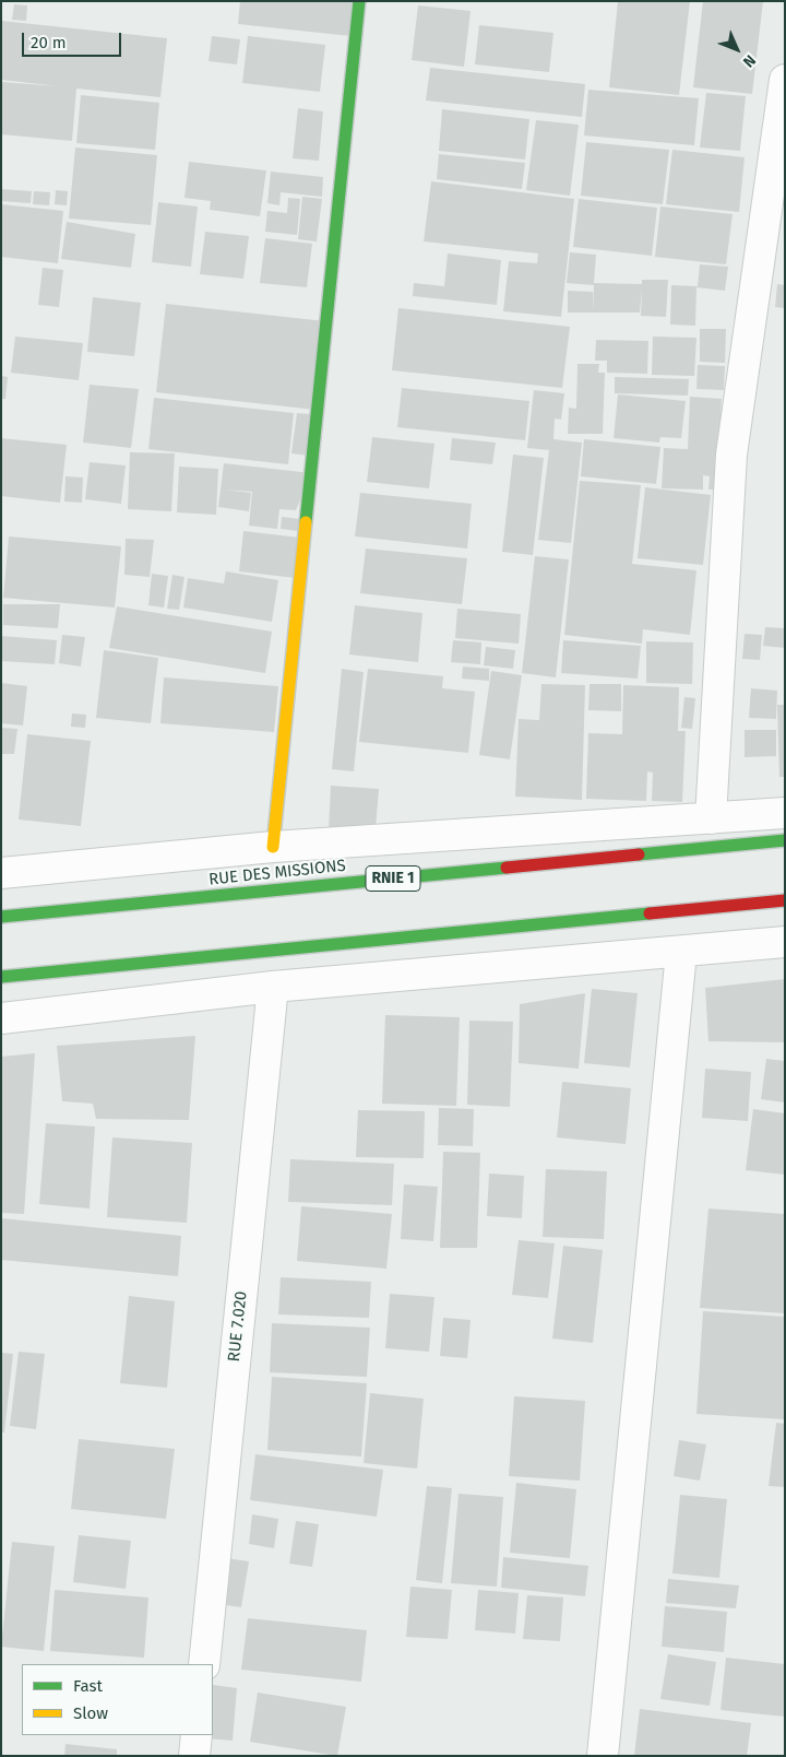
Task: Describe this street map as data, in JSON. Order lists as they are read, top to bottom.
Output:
{
  "streets": {
    "main road": ["RUE DES MISSIONS", "RNIE 1"],
    "street": ["RUE 7.020"]
  },
  "legend": ["Fast", "Slow"],
  "scale_bar": "20 m",
  "north": "bottom right"
}
